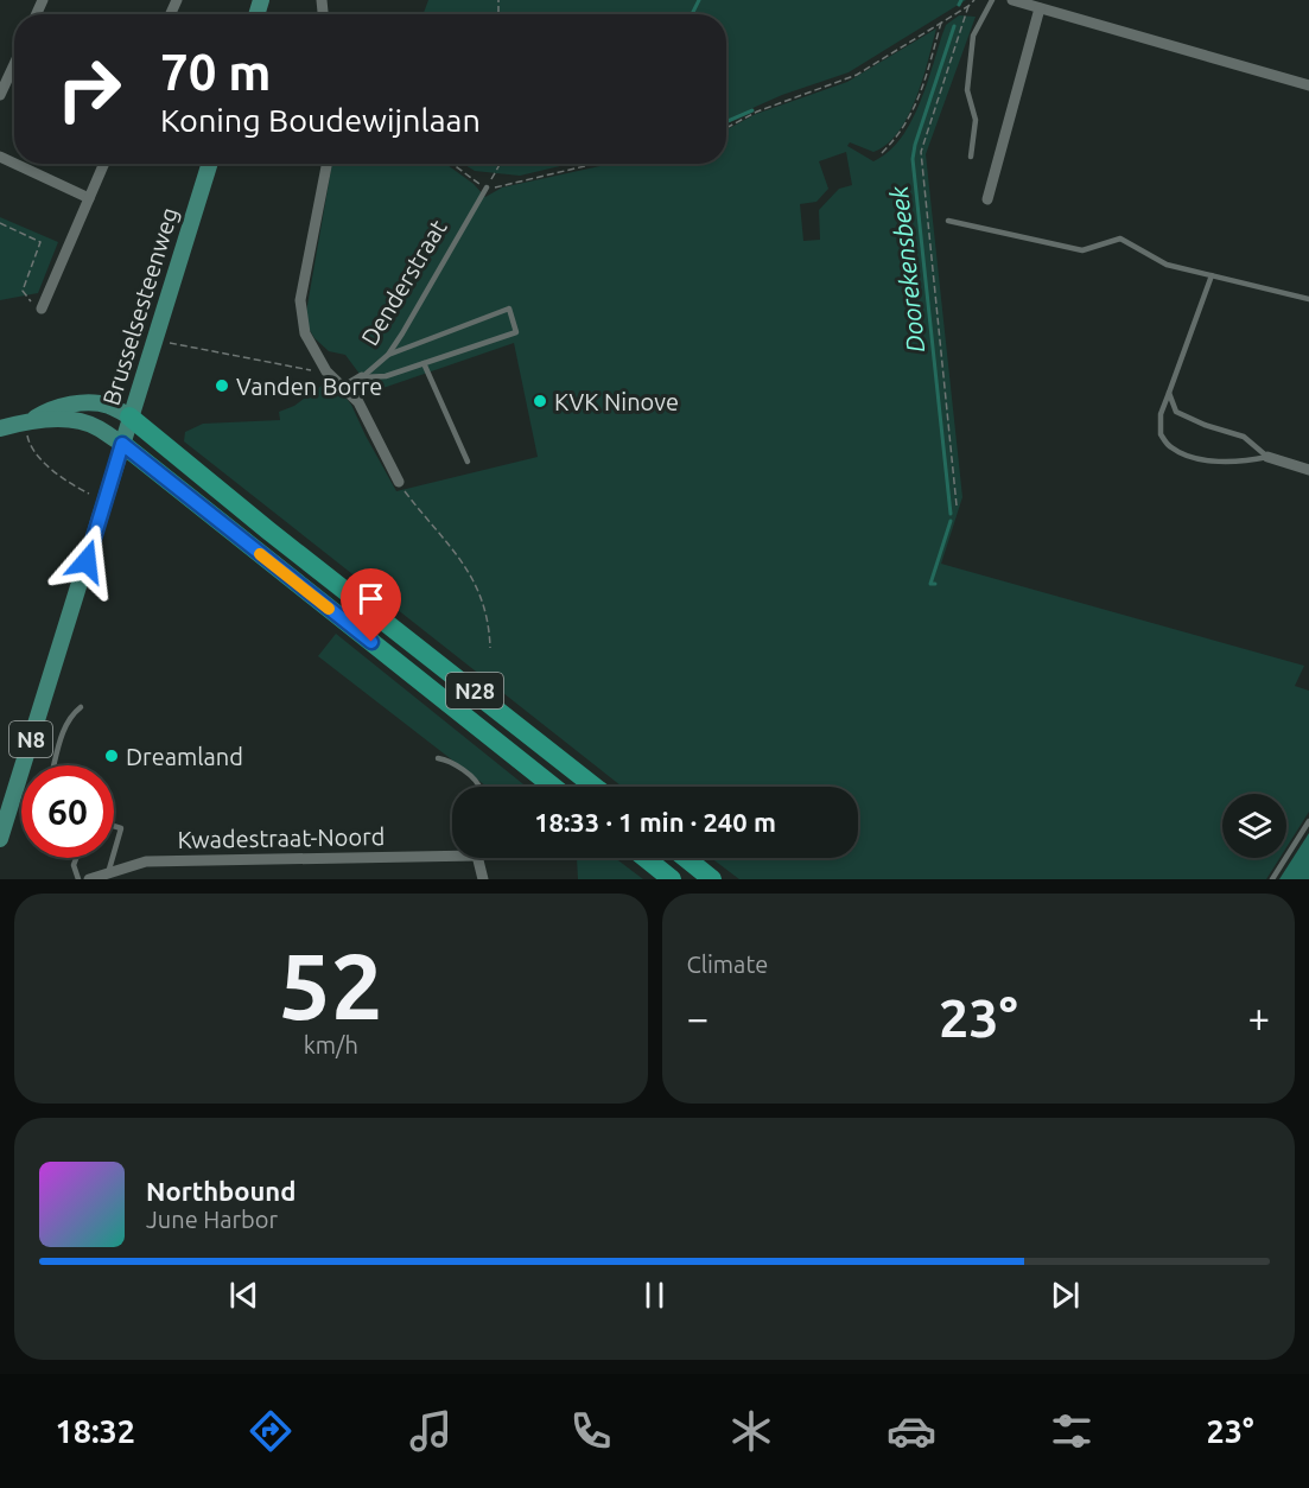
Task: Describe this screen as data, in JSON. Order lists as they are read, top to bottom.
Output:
{
  "streets": {
    "highway": ["N28"],
    "main road": ["Brusselsesteenweg", "N8"],
    "street": ["Denderstraat", "Kwadestraat-Noord"]
  },
  "crossings": [
    ["Brusselsesteenweg", "N28"]
  ],
  "water": ["Doorekensbeek"],
  "places": ["Vanden Borre", "KVK Ninove", "Dreamland"],
  "page": {
    "turn": ["70 m", "Koning Boudewijnlaan"],
    "limit": "60",
    "trip": "18:33 · 1 min · 240 m",
    "tile": [
      ["52", "km/h"],
      "Climate"
    ],
    "heat": ["−", "23°", "+"],
    "song": ["Northbound", "June Harbor"],
    "tabs": ["18:32", "23°"]
  }
}
